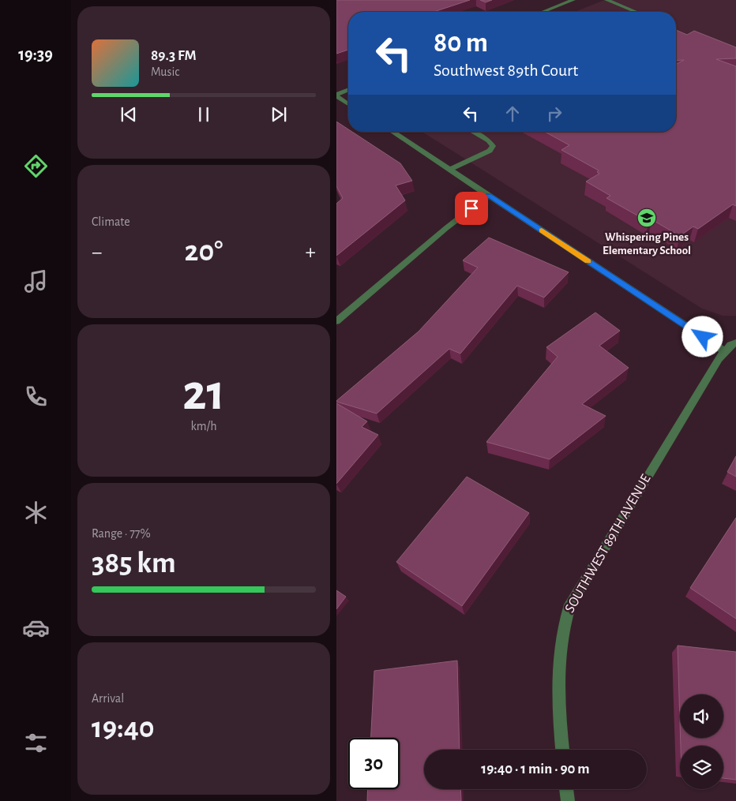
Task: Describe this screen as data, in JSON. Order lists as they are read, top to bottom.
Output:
{
  "streets": {
    "street": ["SOUTHWEST 89TH AVENUE"]
  },
  "places": {
    "school or university": ["Whispering Pines Elementary School"]
  },
  "page": {
    "tabs": "19:39",
    "turn": ["80 m", "Southwest 89th Court"],
    "song": ["89.3 FM", "Music"],
    "tile": [
      "Climate",
      ["21", "km/h"],
      ["Range · 77%", "385 km"],
      ["Arrival", "19:40"]
    ],
    "heat": ["−", "20°", "+"],
    "limit": "30",
    "trip": "19:40 · 1 min · 90 m"
  }
}
